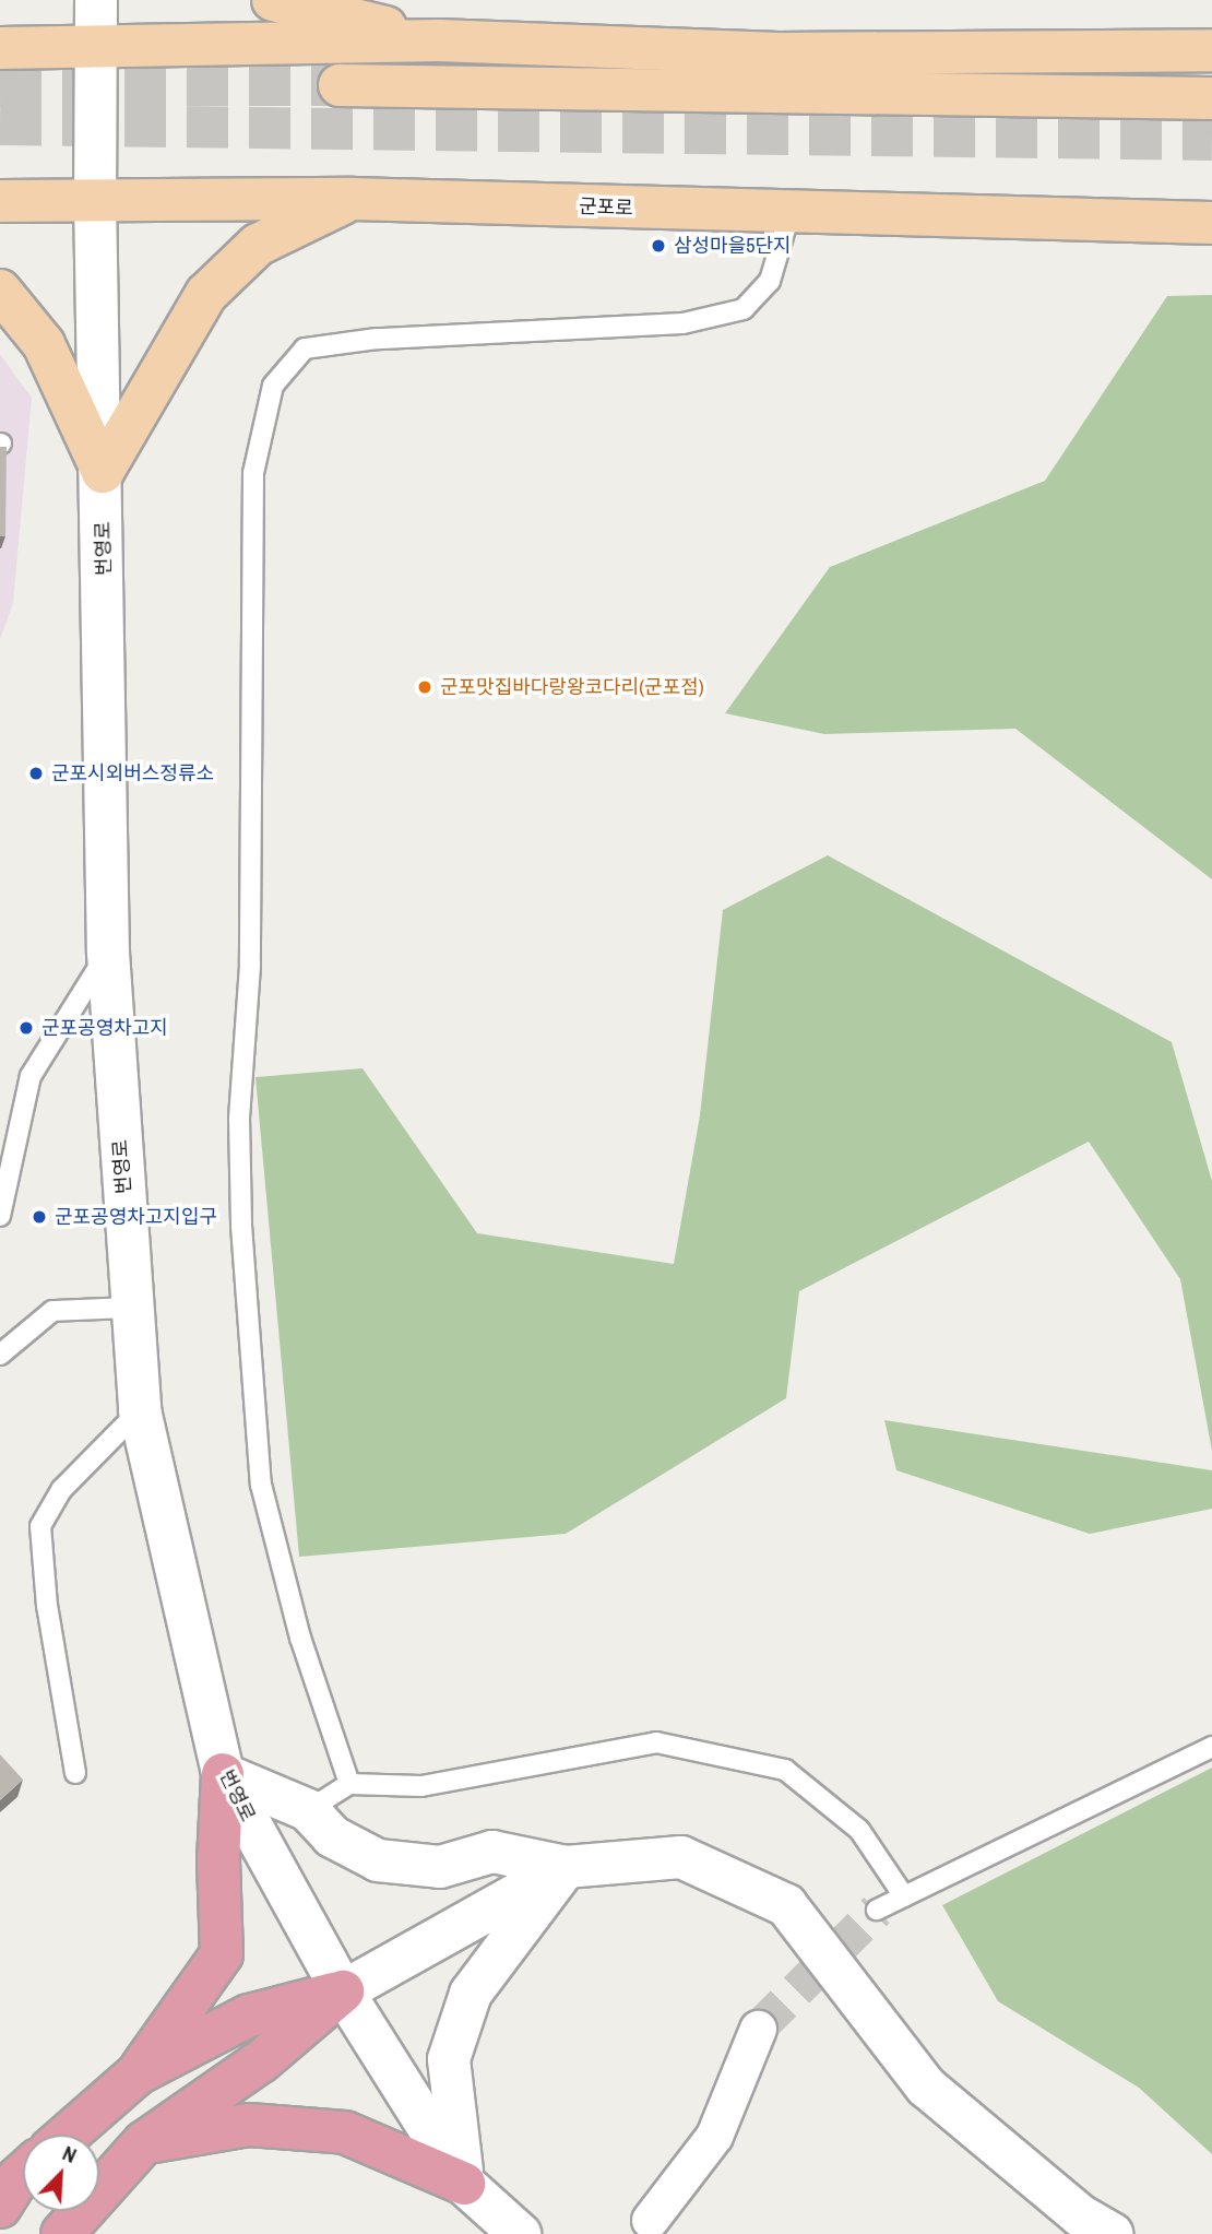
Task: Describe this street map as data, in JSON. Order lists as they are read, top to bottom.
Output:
{
  "streets": {
    "main road": ["군포로"],
    "street": ["번영로"]
  },
  "crossings": [
    ["군포로", "번영로"]
  ],
  "places": [
    "삼성마을5단지",
    "군포맛집바다랑왕코다리(군포점)",
    "군포시외버스정류소",
    "군포공영차고지",
    "군포공영차고지입구"
  ],
  "north": "top right"
}
